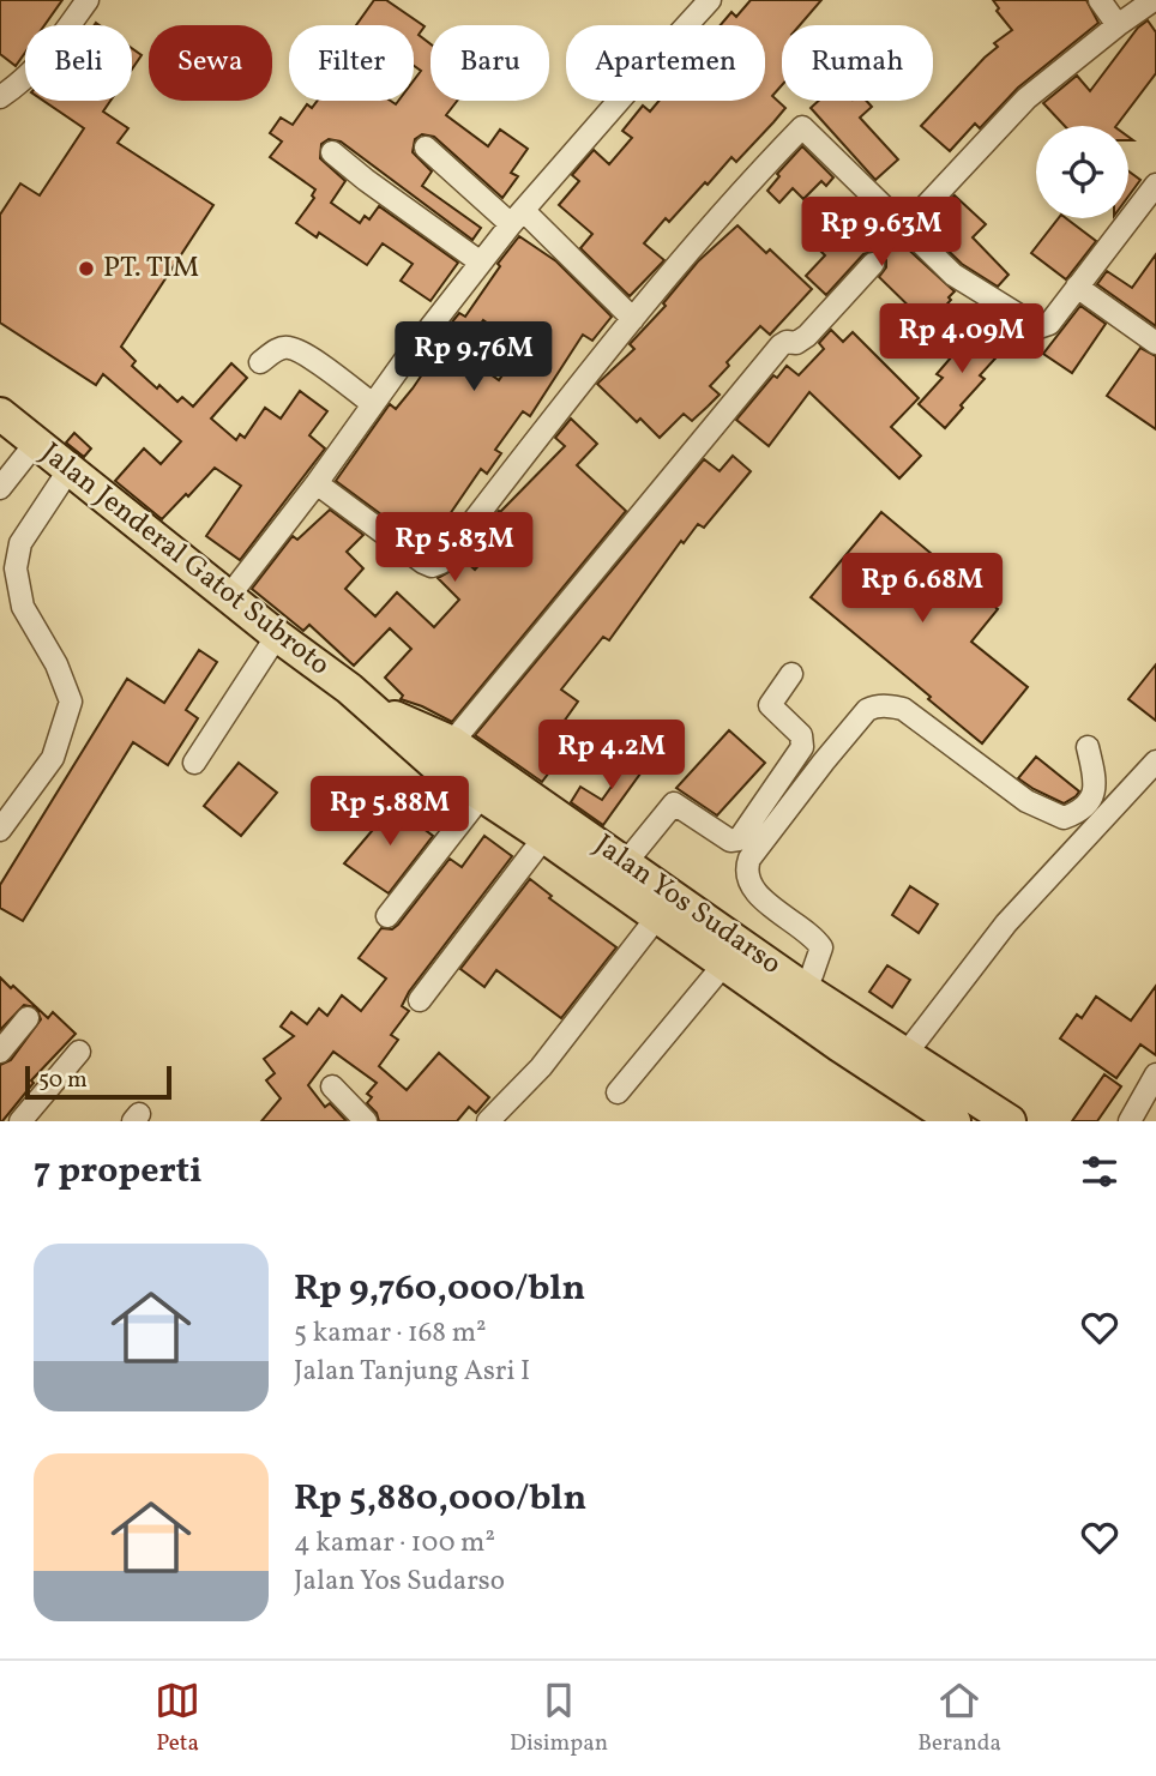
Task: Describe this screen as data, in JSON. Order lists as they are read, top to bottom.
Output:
{
  "streets": {
    "highway": ["Jalan Jenderal Gatot Subroto", "Jalan Yos Sudarso"]
  },
  "crossings": [
    ["Jalan Jenderal Gatot Subroto", "Jalan Yos Sudarso"]
  ],
  "places": ["PT. TIM"],
  "scale_bar": "50 m",
  "page": {
    "chip": [
      "Beli",
      "Sewa",
      "Filter",
      "Baru",
      "Apartemen",
      "Rumah"
    ],
    "price": [
      "Rp 9.63M",
      "Rp 4.09M",
      "Rp 9.76M",
      "Rp 5.83M",
      "Rp 6.68M",
      "Rp 4.2M",
      "Rp 5.88M"
    ],
    "scale": "50 m",
    "heading": "7 properti",
    "list": [
      {
        "name": "Rp 9,760,000/bln",
        "note": "5 kamar · 168 m² · Jalan Tanjung Asri I"
      },
      {
        "name": "Rp 5,880,000/bln",
        "note": "4 kamar · 100 m² · Jalan Yos Sudarso"
      }
    ],
    "tabs": ["Peta", "Disimpan", "Beranda"]
  }
}
